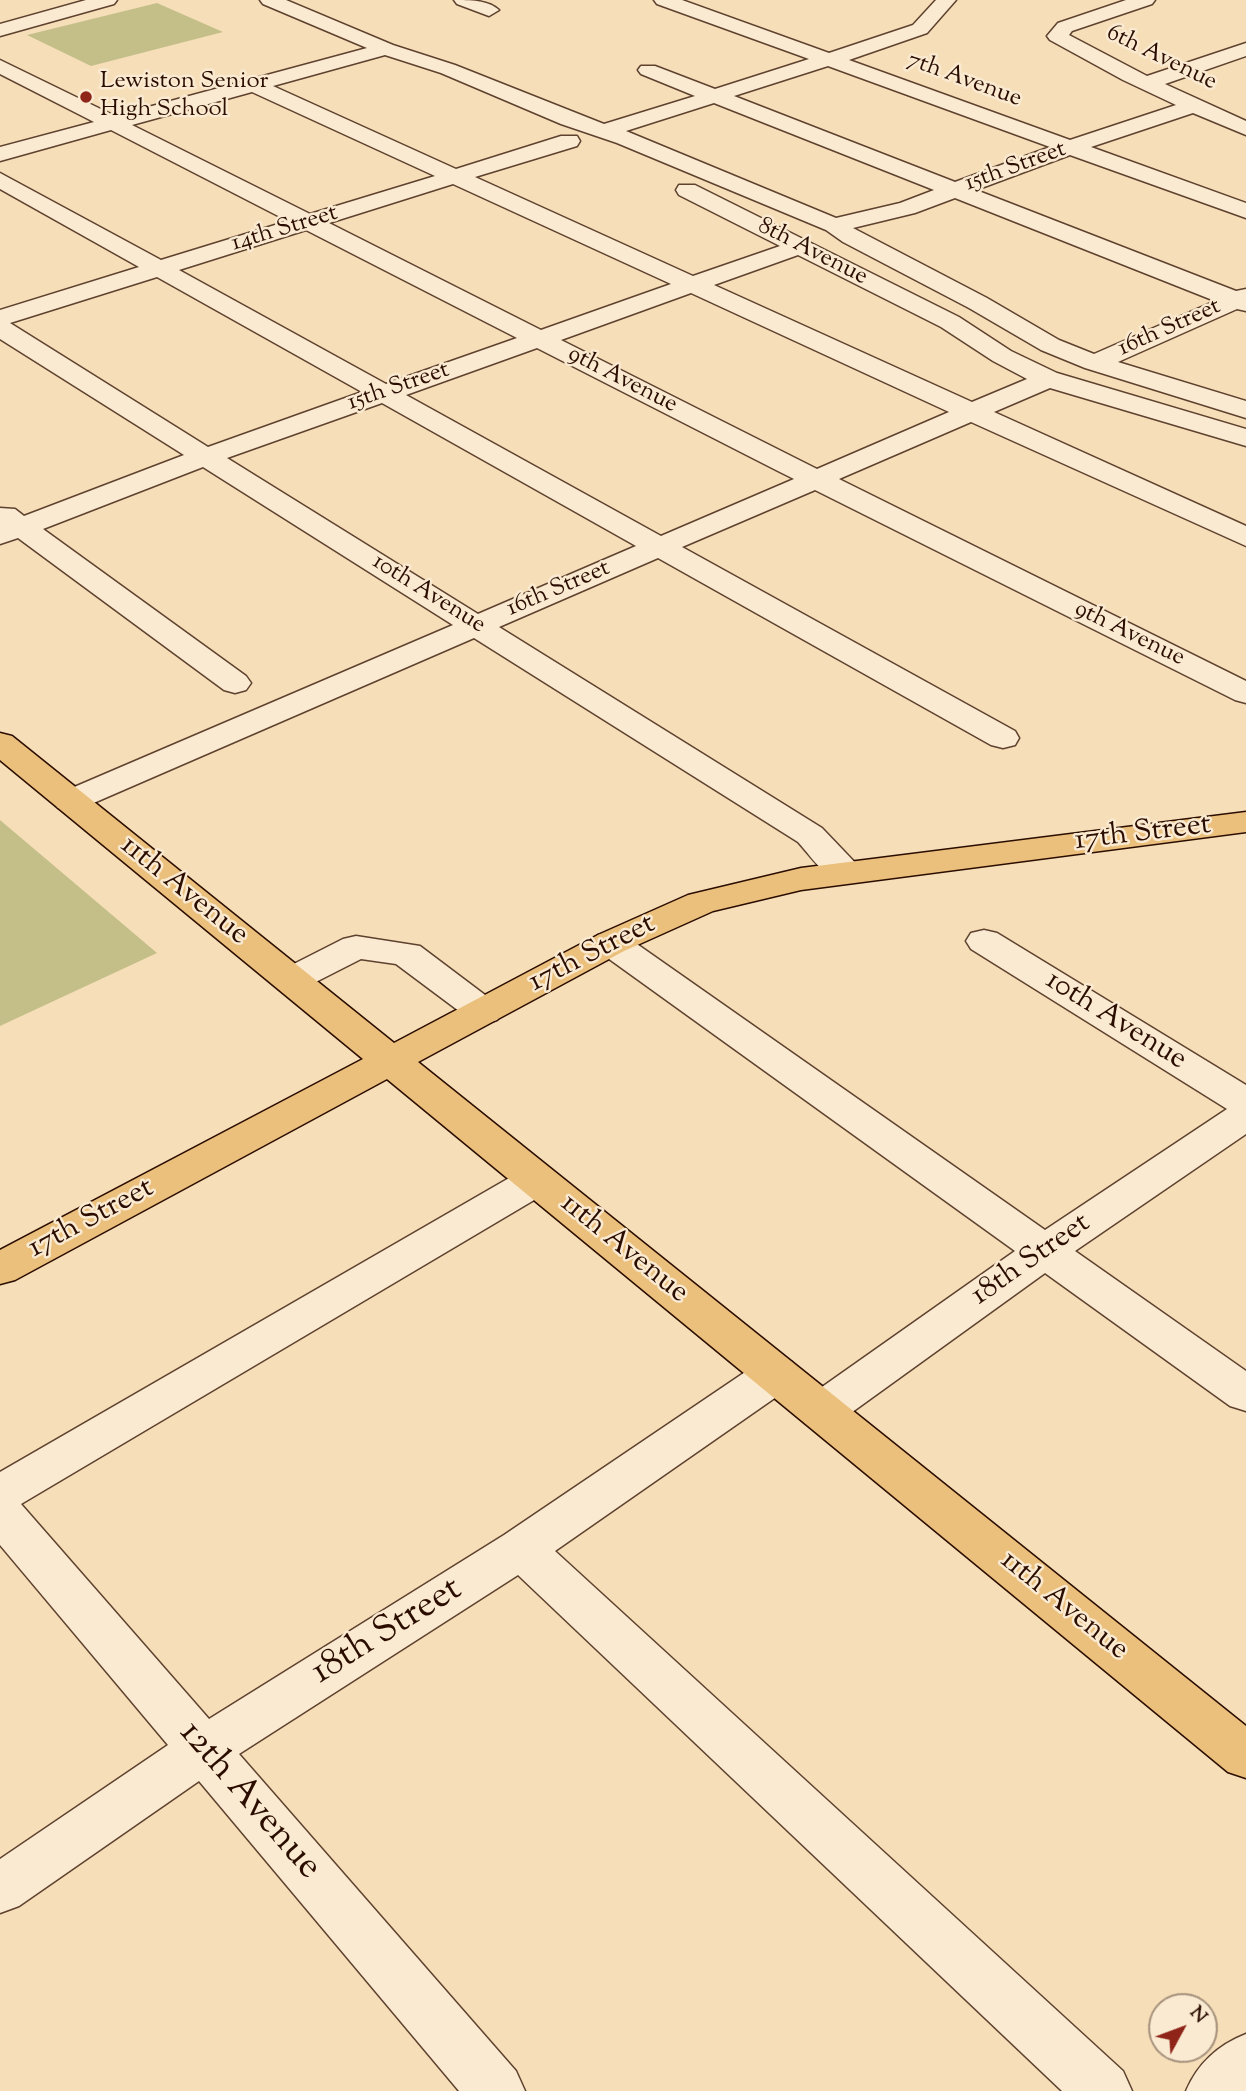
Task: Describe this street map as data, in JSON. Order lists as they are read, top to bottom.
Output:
{
  "streets": {
    "main road": ["17th Street", "11th Avenue"],
    "street": [
      "6th Avenue",
      "7th Avenue",
      "15th Street",
      "14th Street",
      "8th Avenue",
      "16th Street",
      "9th Avenue",
      "10th Avenue",
      "18th Street",
      "12th Avenue"
    ]
  },
  "crossings": [
    ["6th Avenue", "15th Street"],
    ["7th Avenue", "15th Street"],
    ["15th Street", "8th Avenue"],
    ["15th Street", "9th Avenue"],
    ["15th Street", "10th Avenue"],
    ["14th Street", "8th Avenue"],
    ["14th Street", "9th Avenue"],
    ["8th Avenue", "16th Street"],
    ["16th Street", "9th Avenue"],
    ["16th Street", "10th Avenue"],
    ["16th Street", "11th Avenue"],
    ["10th Avenue", "17th Street"],
    ["17th Street", "11th Avenue"],
    ["11th Avenue", "18th Street"],
    ["18th Street", "12th Avenue"]
  ],
  "places": ["Lewiston Senior High School"],
  "north": "top right"
}
